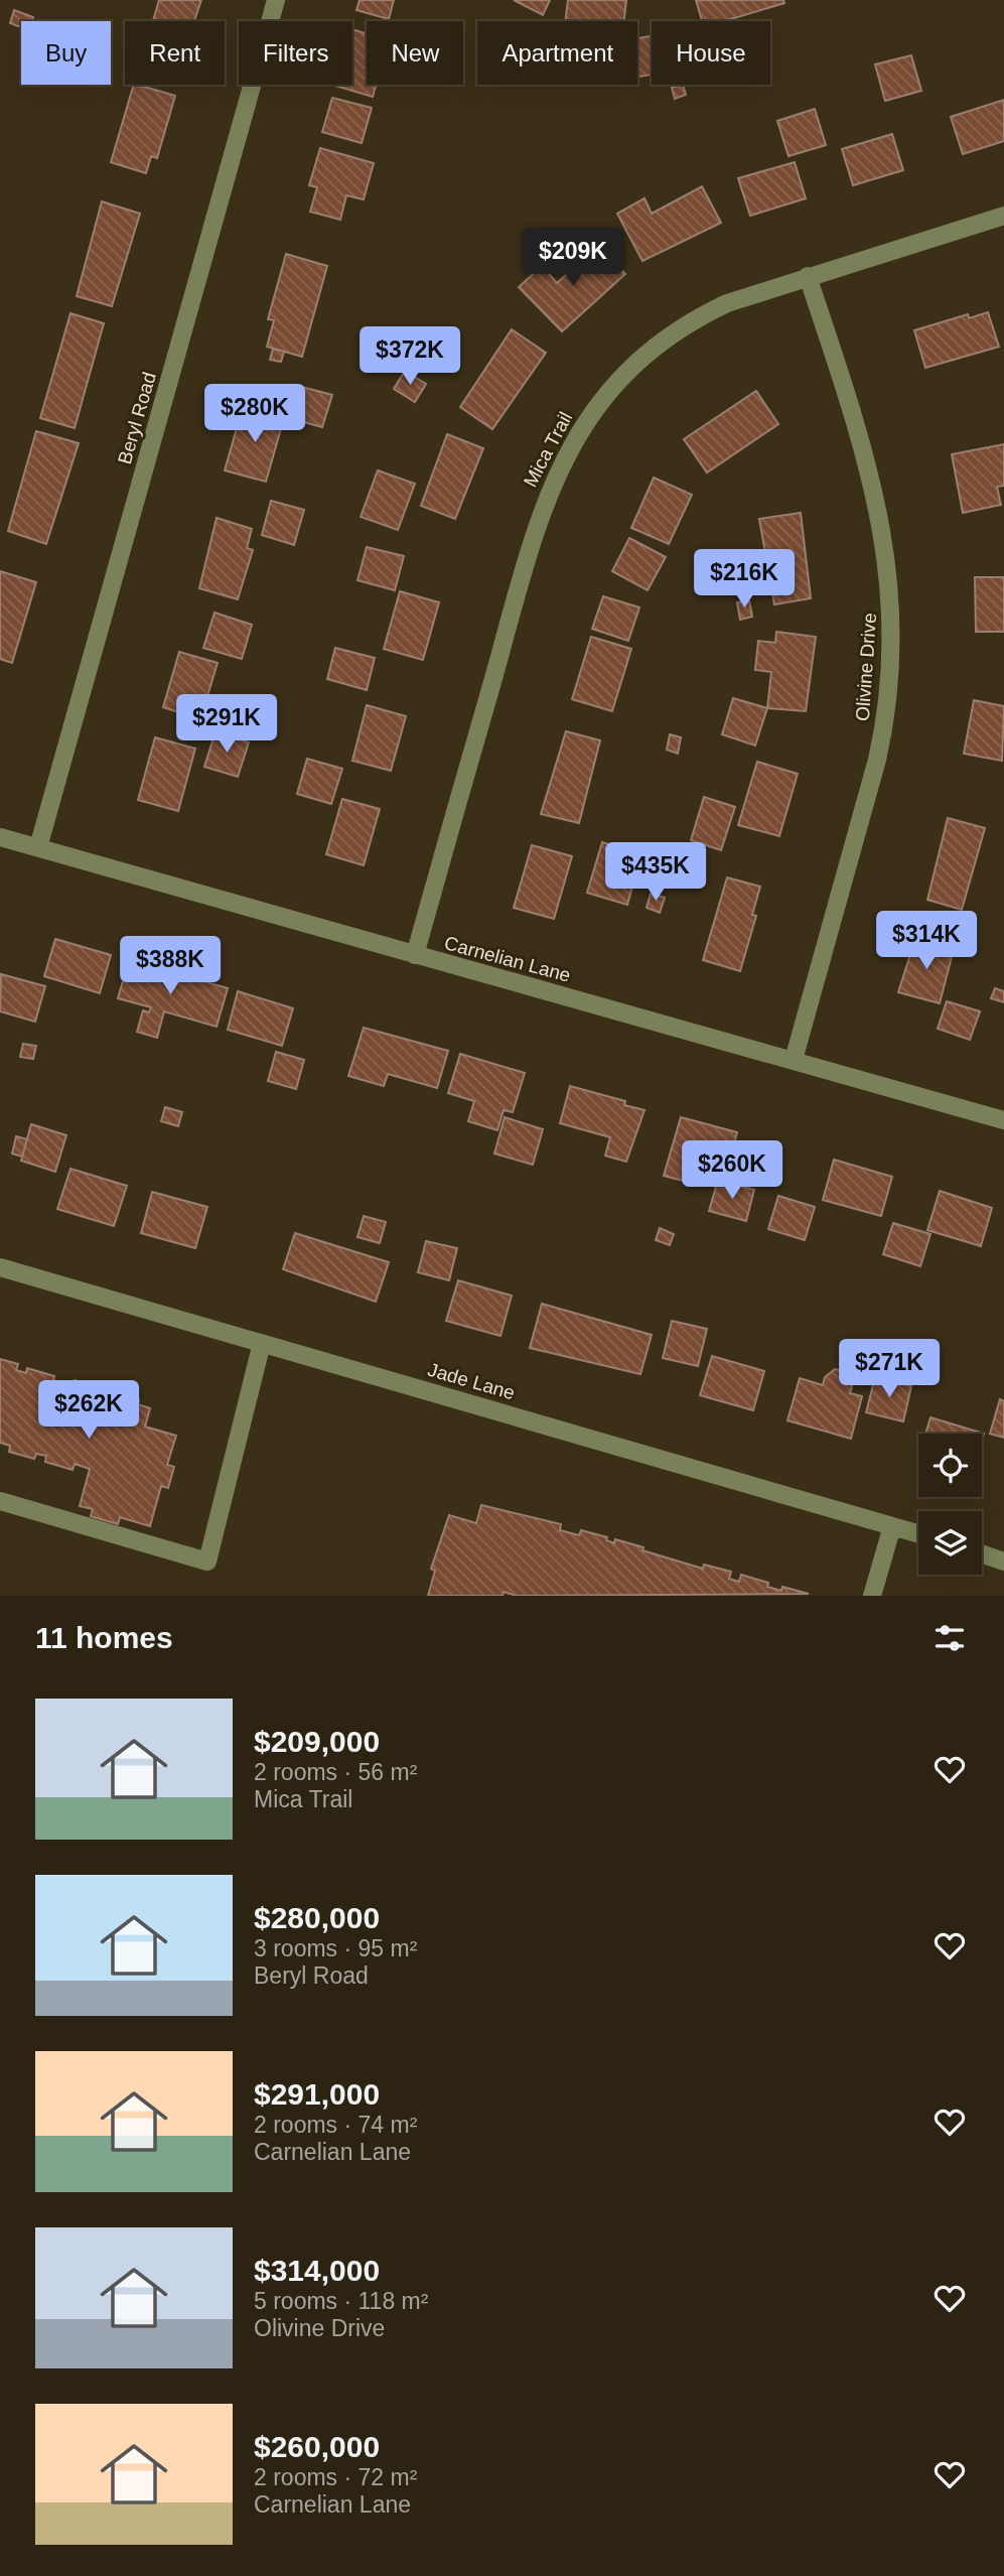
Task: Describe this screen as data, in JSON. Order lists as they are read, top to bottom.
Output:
{
  "streets": {
    "street": [
      "Beryl Road",
      "Mica Trail",
      "Olivine Drive",
      "Carnelian Lane",
      "Jade Lane"
    ]
  },
  "crossings": [
    ["Beryl Road", "Carnelian Lane"],
    ["Mica Trail", "Olivine Drive"],
    ["Mica Trail", "Carnelian Lane"],
    ["Olivine Drive", "Carnelian Lane"]
  ],
  "page": {
    "chip": [
      "Buy",
      "Rent",
      "Filters",
      "New",
      "Apartment",
      "House"
    ],
    "price": [
      "$209K",
      "$372K",
      "$280K",
      "$216K",
      "$291K",
      "$435K",
      "$314K",
      "$388K",
      "$260K",
      "$271K",
      "$262K"
    ],
    "heading": "11 homes",
    "list": [
      {
        "name": "$209,000",
        "note": "2 rooms · 56 m² · Mica Trail"
      },
      {
        "name": "$280,000",
        "note": "3 rooms · 95 m² · Beryl Road"
      },
      {
        "name": "$291,000",
        "note": "2 rooms · 74 m² · Carnelian Lane"
      },
      {
        "name": "$314,000",
        "note": "5 rooms · 118 m² · Olivine Drive"
      },
      {
        "name": "$260,000",
        "note": "2 rooms · 72 m² · Carnelian Lane"
      }
    ]
  }
}
